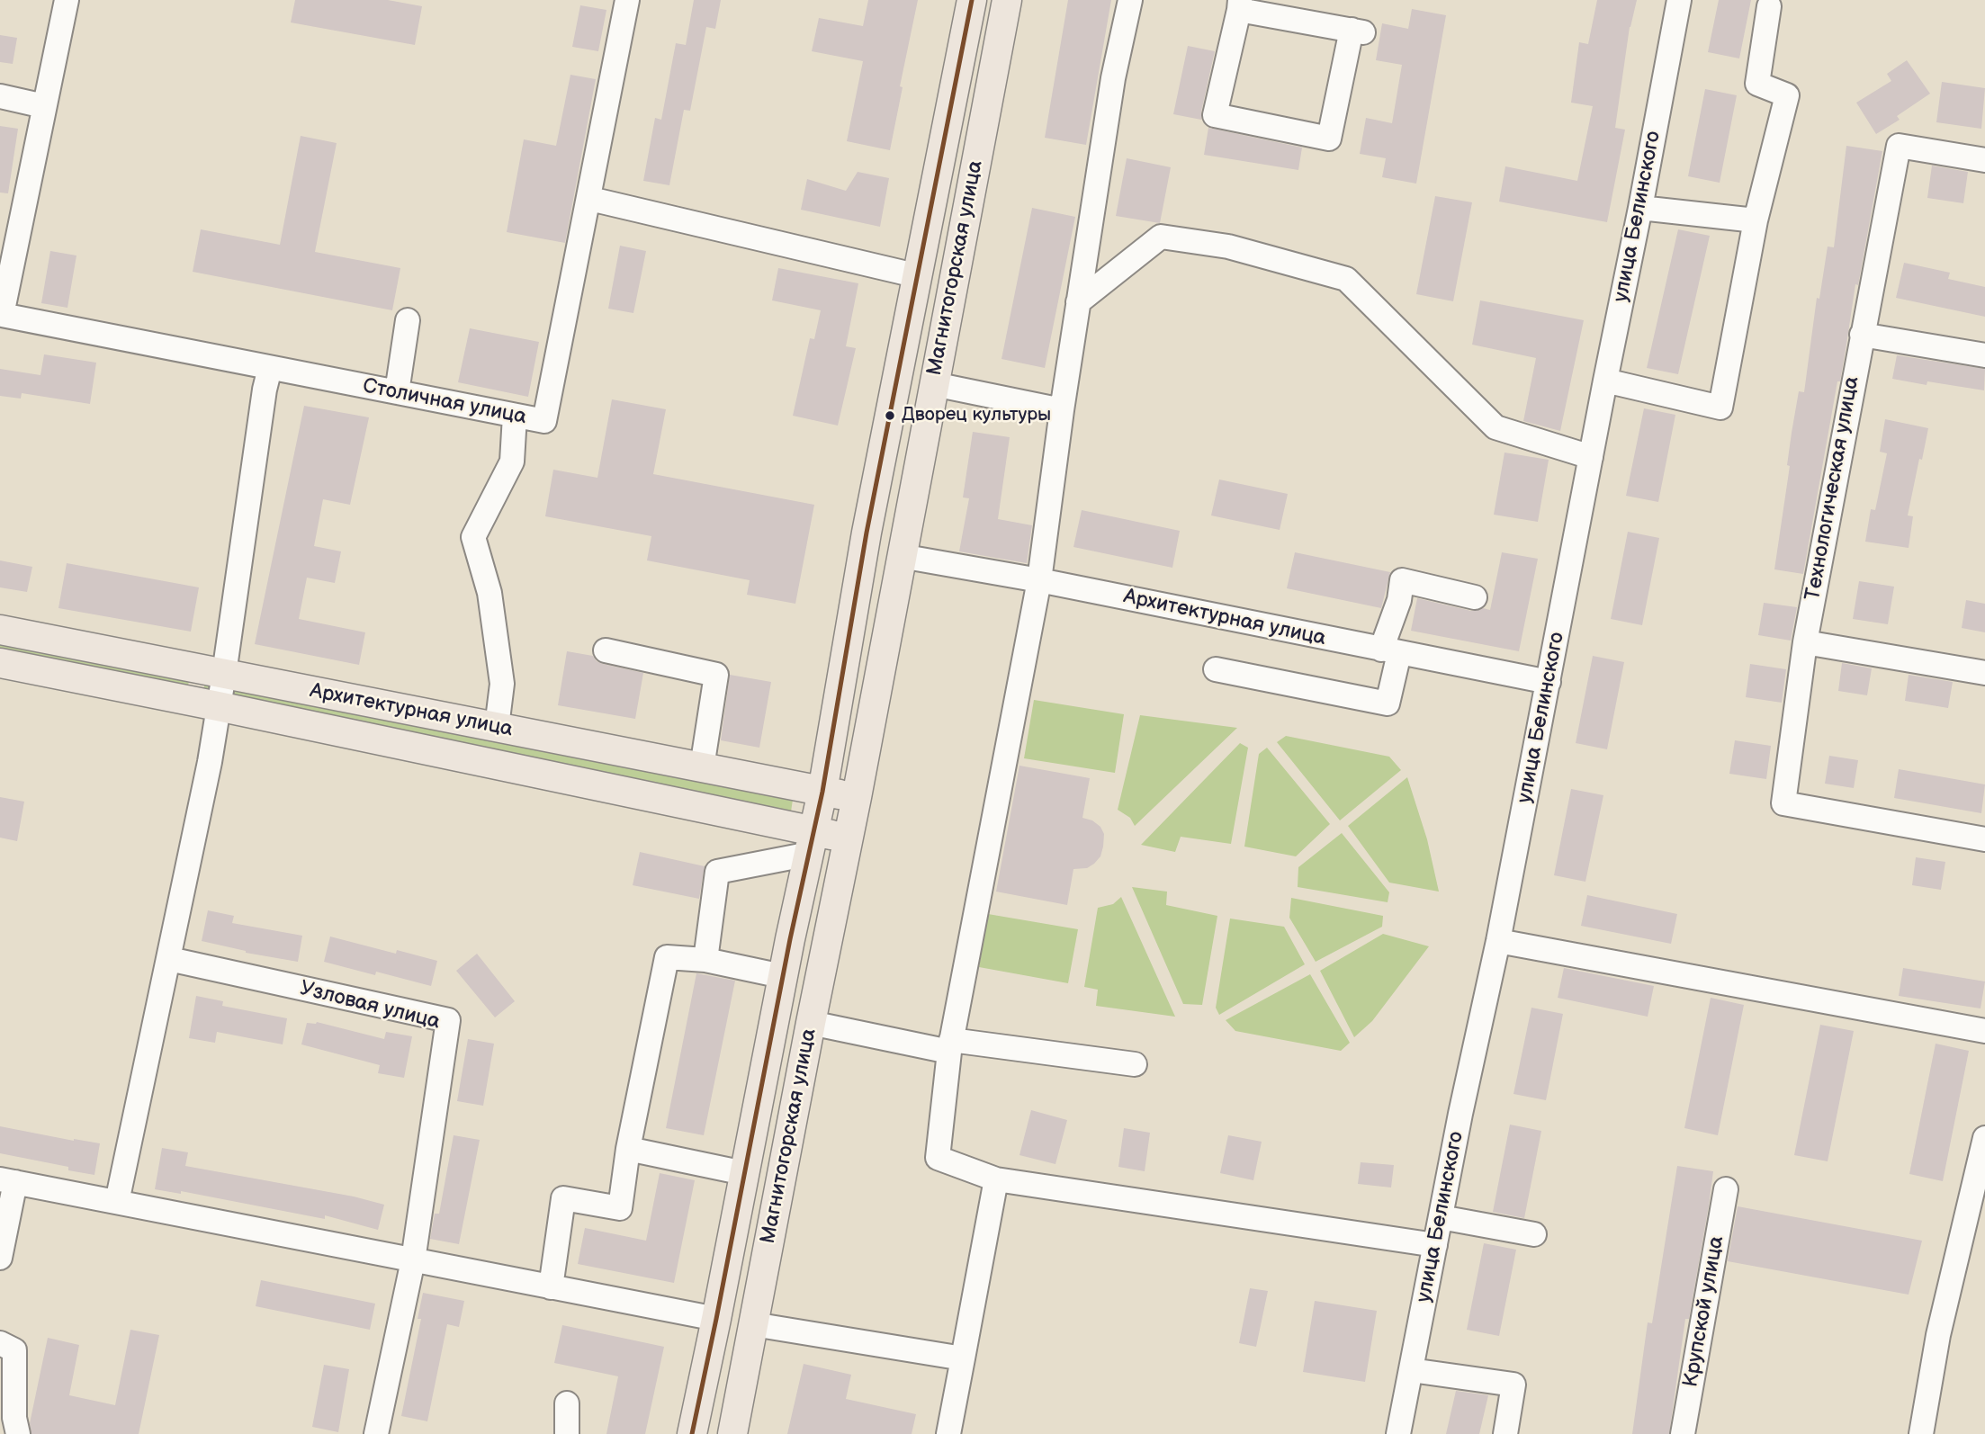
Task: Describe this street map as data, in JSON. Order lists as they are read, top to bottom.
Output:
{
  "streets": {
    "main road": ["Магнитогорская улица", "Архитектурная улица"],
    "street": [
      "улица Белинского",
      "Столичная улица",
      "Технологическая улица",
      "Узловая улица",
      "Крупской улица"
    ]
  },
  "crossings": [
    ["улица Белинского", "Архитектурная улица"],
    ["Магнитогорская улица", "Архитектурная улица"]
  ],
  "places": ["Дворец культуры"]
}
